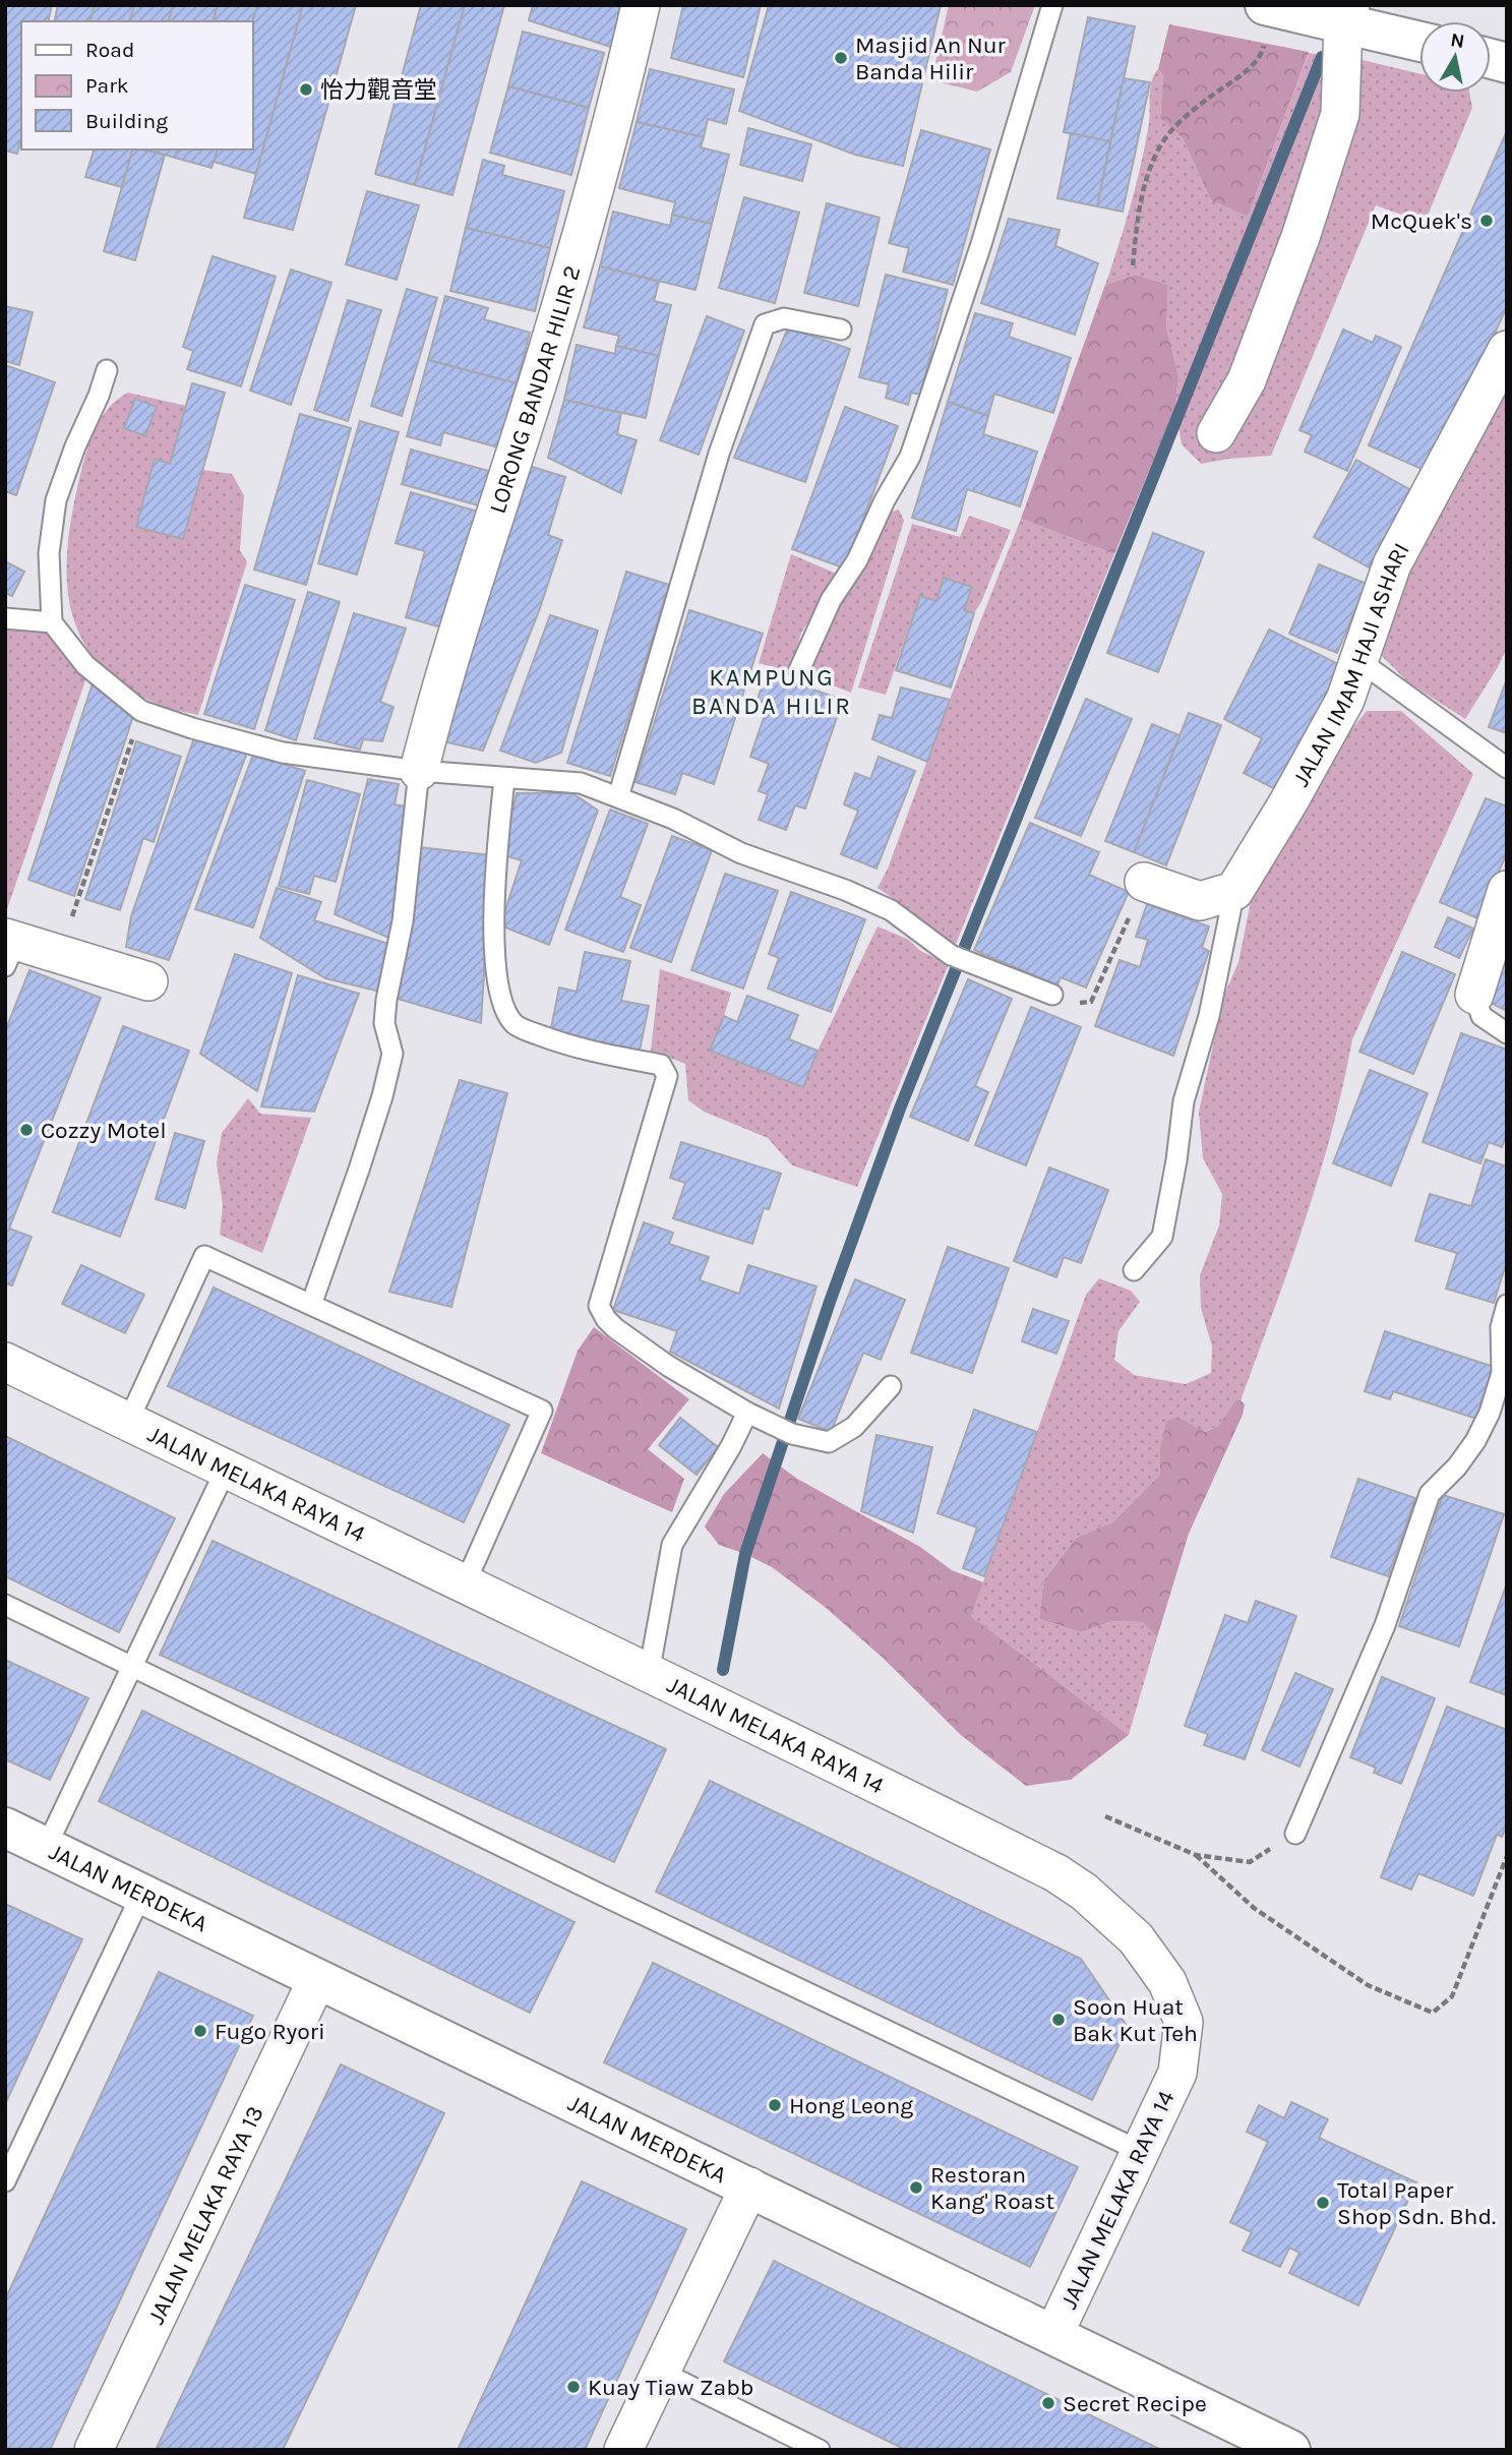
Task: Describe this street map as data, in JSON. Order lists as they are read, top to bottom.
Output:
{
  "streets": {
    "main road": ["JALAN MERDEKA"],
    "street": [
      "LORONG BANDAR HILIR 2",
      "JALAN IMAM HAJI ASHARI",
      "JALAN MELAKA RAYA 14",
      "JALAN MELAKA RAYA 13"
    ]
  },
  "crossings": [
    ["JALAN MELAKA RAYA 14", "JALAN MERDEKA"],
    ["JALAN MERDEKA", "JALAN MELAKA RAYA 13"]
  ],
  "districts": ["KAMPUNG BANDA HILIR"],
  "places": [
    "Masjid An Nur Banda Hilir",
    "怡力觀音堂",
    "McQuek's",
    "Cozzy Motel",
    "Soon Huat Bak Kut Teh",
    "Fugo Ryori",
    "Hong Leong",
    "Restoran Kang' Roast",
    "Total Paper Shop Sdn. Bhd.",
    "Kuay Tiaw Zabb",
    "Secret Recipe"
  ],
  "legend": ["Road", "Park", "Building"],
  "north": "top"
}
